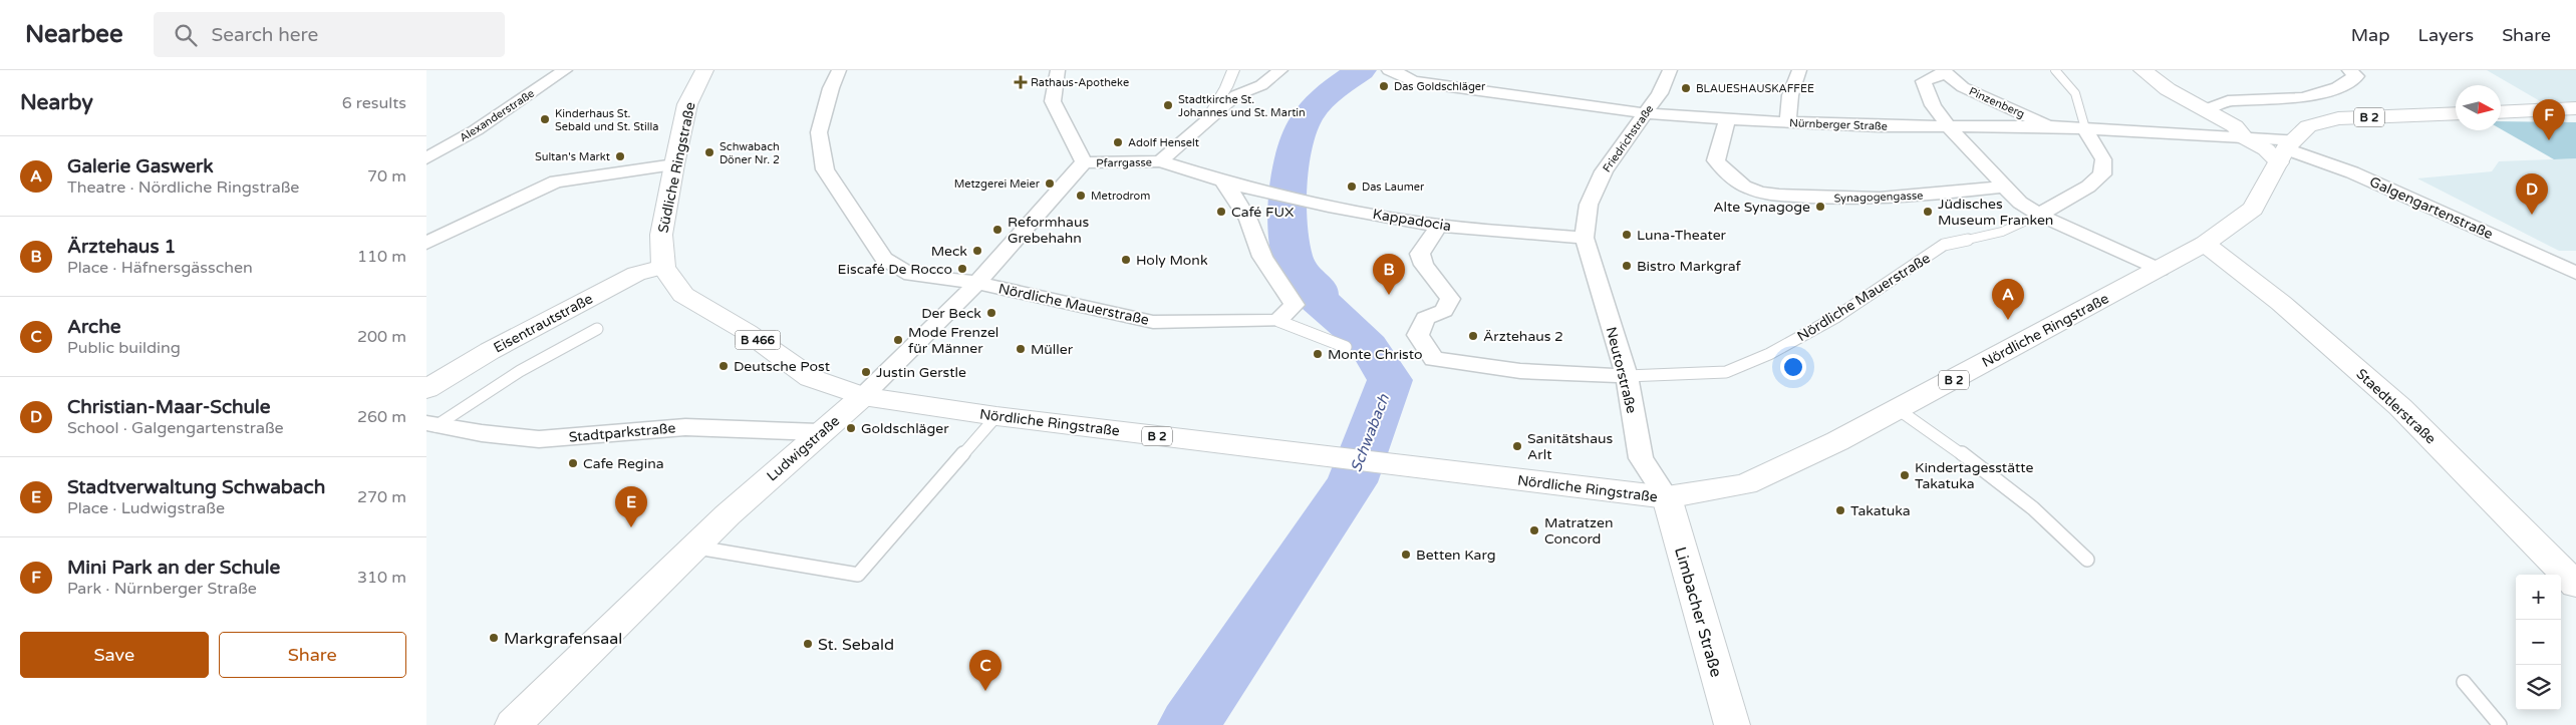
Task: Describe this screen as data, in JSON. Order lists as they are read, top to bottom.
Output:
{
  "streets": {
    "main road": [
      "B 2",
      "Südliche Ringstraße",
      "Eisentrautstraße",
      "Nördliche Ringstraße",
      "B 466",
      "Staedtlerstraße",
      "Ludwigstraße",
      "Limbacher Straße"
    ],
    "street": [
      "Pinzenberg",
      "Alexanderstraße",
      "Nürnberger Straße",
      "Friedrichstraße",
      "Pfarrgasse",
      "Synagogengasse",
      "Galgengartenstraße",
      "Kappadocia",
      "Nördliche Mauerstraße",
      "Neutorstraße",
      "Stadtparkstraße"
    ]
  },
  "crossings": [
    ["Pinzenberg", "Nürnberger Straße"],
    ["B 2", "Galgengartenstraße"],
    ["B 2", "Nördliche Ringstraße"],
    ["Nürnberger Straße", "Friedrichstraße"],
    ["Nürnberger Straße", "Synagogengasse"],
    ["Nürnberger Straße", "Nördliche Mauerstraße"],
    ["Friedrichstraße", "Kappadocia"],
    ["Friedrichstraße", "Neutorstraße"],
    ["Pfarrgasse", "Kappadocia"],
    ["Pfarrgasse", "Ludwigstraße"],
    ["Südliche Ringstraße", "Eisentrautstraße"],
    ["Südliche Ringstraße", "B 466"],
    ["Galgengartenstraße", "Nördliche Ringstraße"],
    ["Kappadocia", "Nördliche Mauerstraße"],
    ["Kappadocia", "Neutorstraße"],
    ["Nördliche Mauerstraße", "Neutorstraße"],
    ["Nördliche Mauerstraße", "Ludwigstraße"],
    ["Eisentrautstraße", "B 466"],
    ["Nördliche Ringstraße", "B 466"],
    ["Nördliche Ringstraße", "Neutorstraße"],
    ["Nördliche Ringstraße", "Staedtlerstraße"],
    ["Nördliche Ringstraße", "Ludwigstraße"],
    ["Nördliche Ringstraße", "Limbacher Straße"],
    ["B 466", "Ludwigstraße"],
    ["Neutorstraße", "Limbacher Straße"],
    ["Stadtparkstraße", "Ludwigstraße"]
  ],
  "water": ["Schwabach"],
  "places": {
    "health": ["Rathaus-Apotheke"],
    "other": [
      "Das Goldschläger",
      "BLAUESHAUSKAFFEE",
      "Stadtkirche St. Johannes und St. Martin",
      "Kinderhaus St. Sebald und St. Stilla",
      "Adolf Henselt",
      "Schwabach Döner Nr. 2",
      "Sultan's Markt",
      "Metzgerei Meier",
      "Das Laumer",
      "Metrodrom",
      "Alte Synagoge",
      "Café FUX",
      "Jüdisches Museum Franken",
      "Reformhaus Grebehahn",
      "Luna-Theater",
      "Meck",
      "Holy Monk",
      "Bistro Markgraf",
      "Eiscafé De Rocco",
      "Der Beck",
      "Ärztehaus 2",
      "Mode Frenzel für Männer",
      "Müller",
      "Monte Christo",
      "Deutsche Post",
      "Justin Gerstle",
      "Goldschläger",
      "Sanitätshaus Arlt",
      "Cafe Regina",
      "Kindertagesstätte Takatuka",
      "Takatuka",
      "Matratzen Concord",
      "Betten Karg",
      "Markgrafensaal",
      "St. Sebald"
    ]
  },
  "north": "right",
  "page": {
    "header": "Nearbee",
    "search": "Search here",
    "nav": ["Map", "Layers", "Share"],
    "heading": ["Nearby", "6 results"],
    "pins": [
      "F",
      "D",
      "B",
      "A",
      "E",
      "C"
    ],
    "list": [
      {
        "mark": "A",
        "name": "Galerie Gaswerk",
        "note": "Theatre · Nördliche Ringstraße",
        "value": "70 m"
      },
      {
        "mark": "B",
        "name": "Ärztehaus 1",
        "note": "Place · Häfnersgässchen",
        "value": "110 m"
      },
      {
        "mark": "C",
        "name": "Arche",
        "note": "Public building",
        "value": "200 m"
      },
      {
        "mark": "D",
        "name": "Christian-Maar-Schule",
        "note": "School · Galgengartenstraße",
        "value": "260 m"
      },
      {
        "mark": "E",
        "name": "Stadtverwaltung Schwabach",
        "note": "Place · Ludwigstraße",
        "value": "270 m"
      },
      {
        "mark": "F",
        "name": "Mini Park an der Schule",
        "note": "Park · Nürnberger Straße",
        "value": "310 m"
      }
    ],
    "map_buttons": ["+", "−"],
    "buttons": ["Save", "Share"]
  }
}
